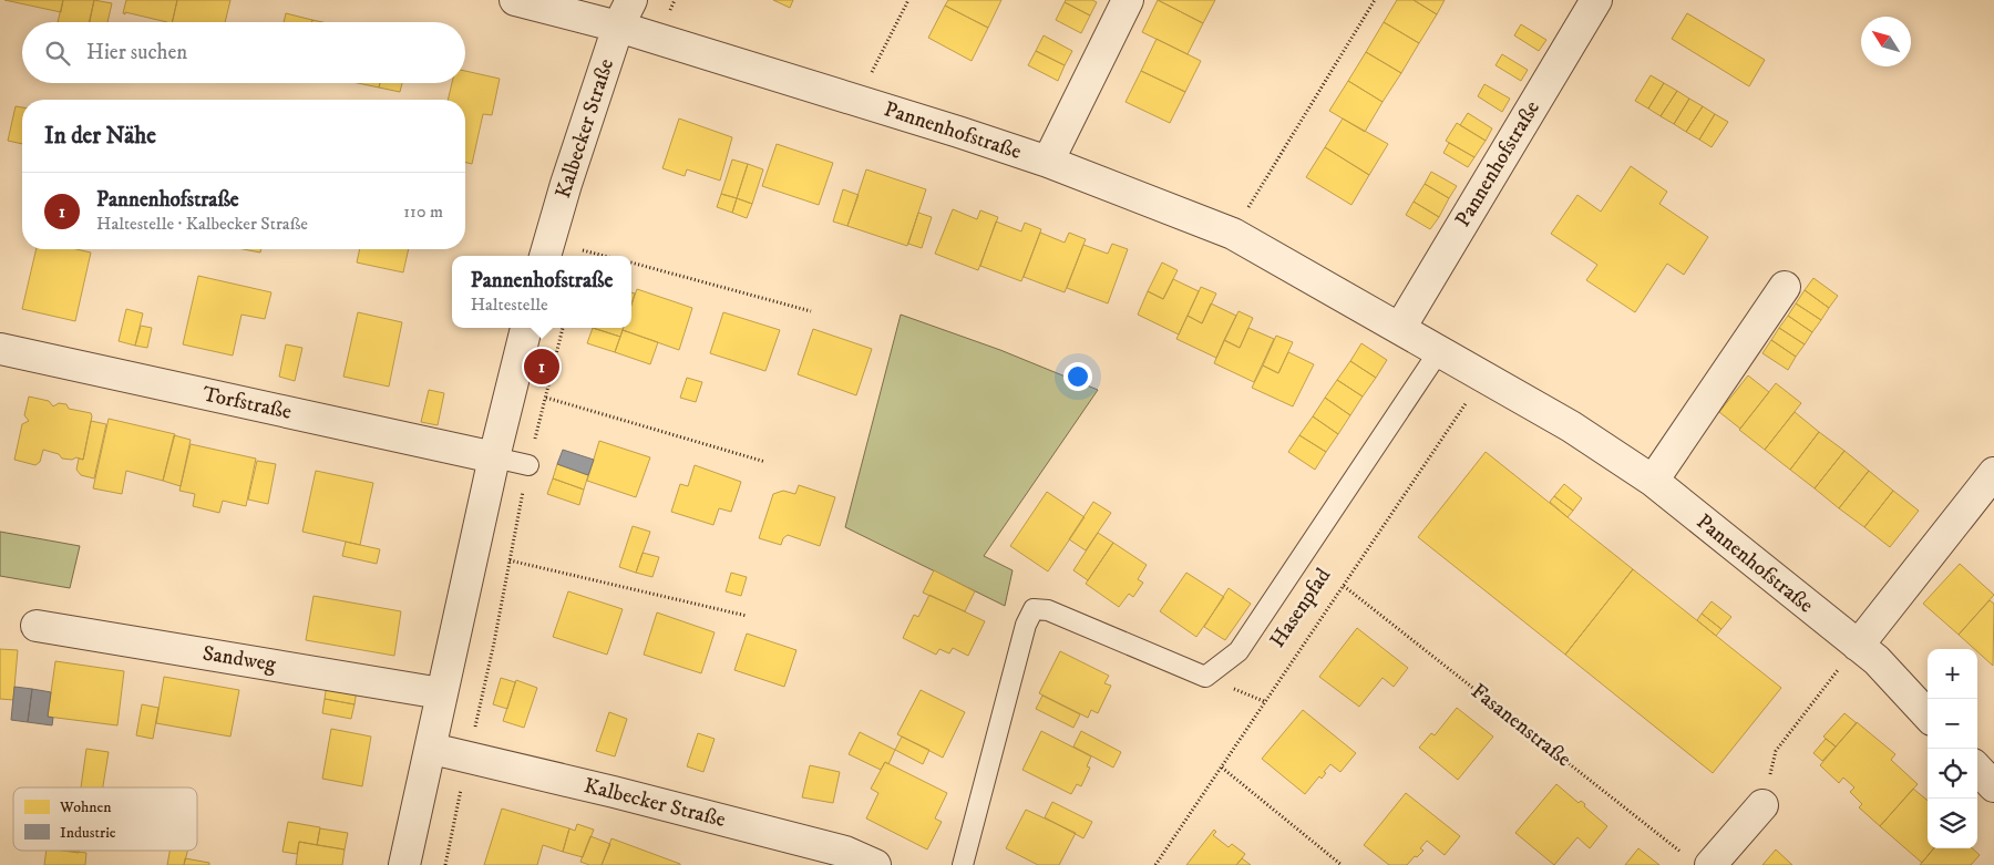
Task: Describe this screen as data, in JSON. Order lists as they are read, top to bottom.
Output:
{
  "streets": {
    "street": [
      "Kalbecker Straße",
      "Pannenhofstraße",
      "Torfstraße",
      "Sandweg"
    ],
    "path": ["Hasenpfad", "Fasanenstraße"]
  },
  "crossings": [
    ["Kalbecker Straße", "Pannenhofstraße"],
    ["Pannenhofstraße", "Hasenpfad"],
    ["Hasenpfad", "Fasanenstraße"]
  ],
  "legend": ["Wohnen", "Industrie"],
  "north": "top left",
  "page": {
    "search": "Hier suchen",
    "heading": "In der Nähe",
    "list": [
      {
        "mark": "1",
        "name": "Pannenhofstraße",
        "note": "Haltestelle · Kalbecker Straße",
        "value": "110 m"
      }
    ],
    "popup": ["Pannenhofstraße", "Haltestelle"],
    "pins": "1",
    "map_buttons": ["+", "−"]
  }
}
